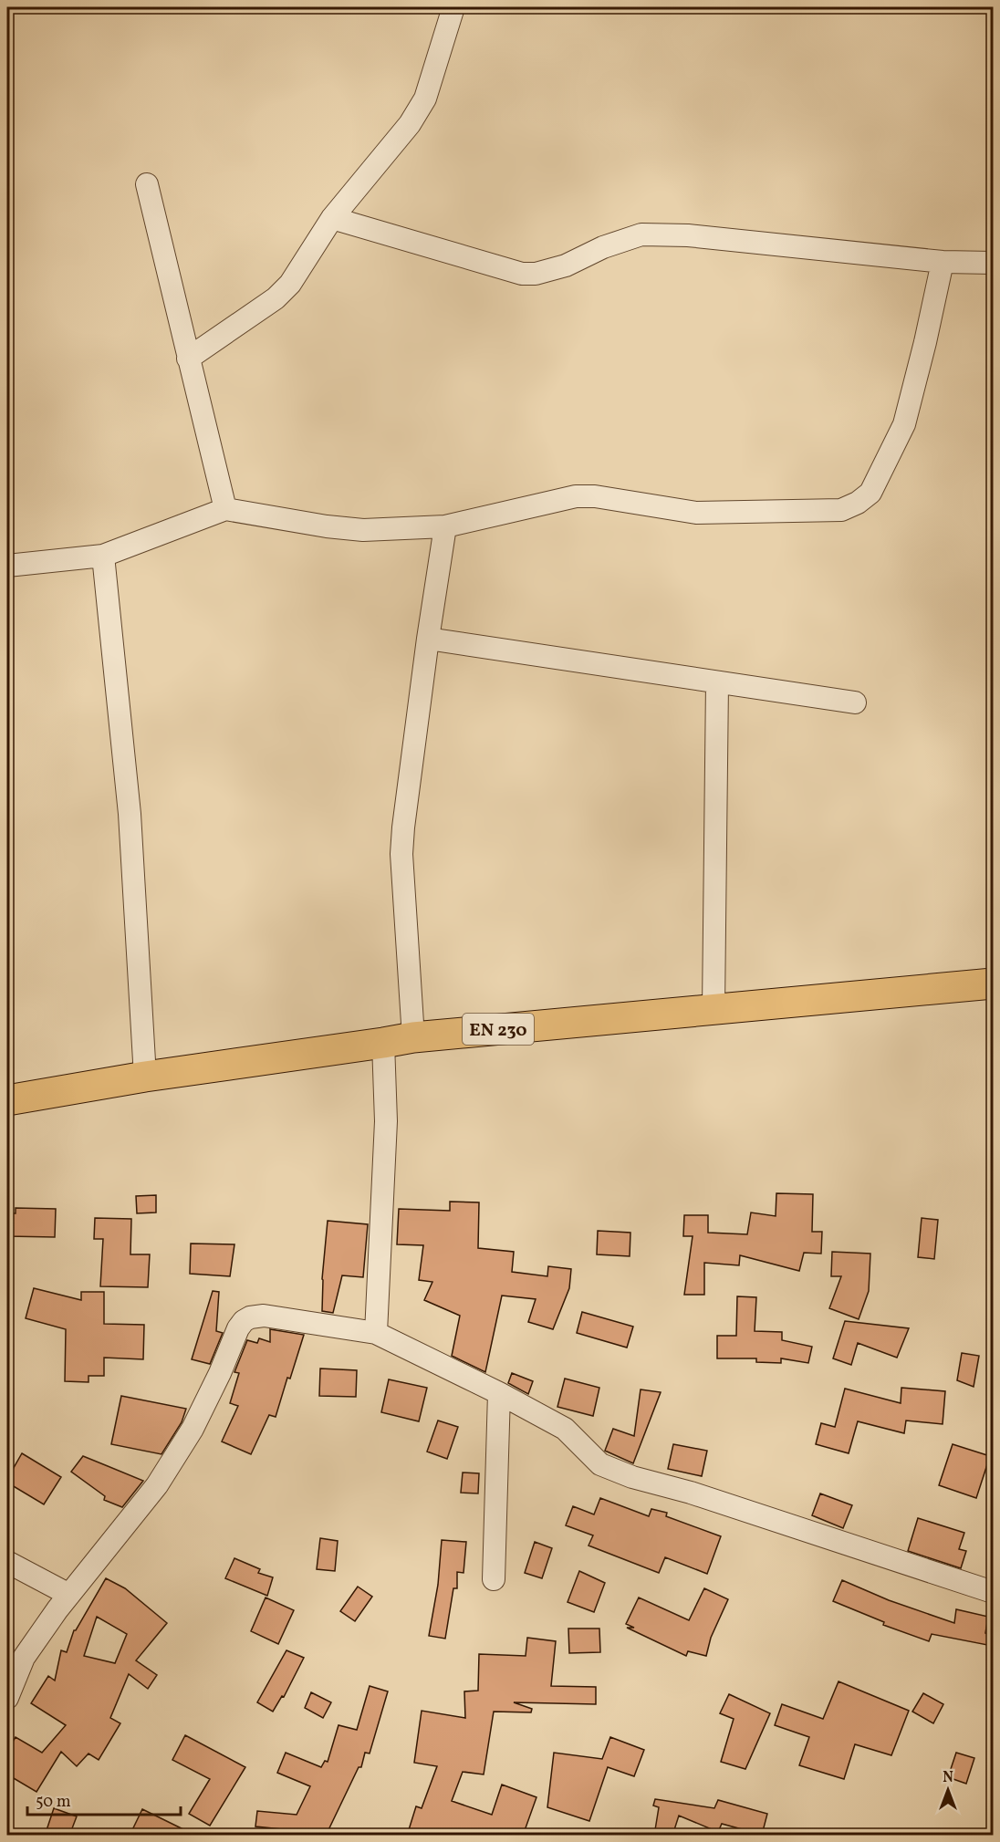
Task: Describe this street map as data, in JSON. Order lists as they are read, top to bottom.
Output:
{
  "streets": {
    "main road": ["EN 230"]
  },
  "scale_bar": "50 m",
  "north": "top"
}
